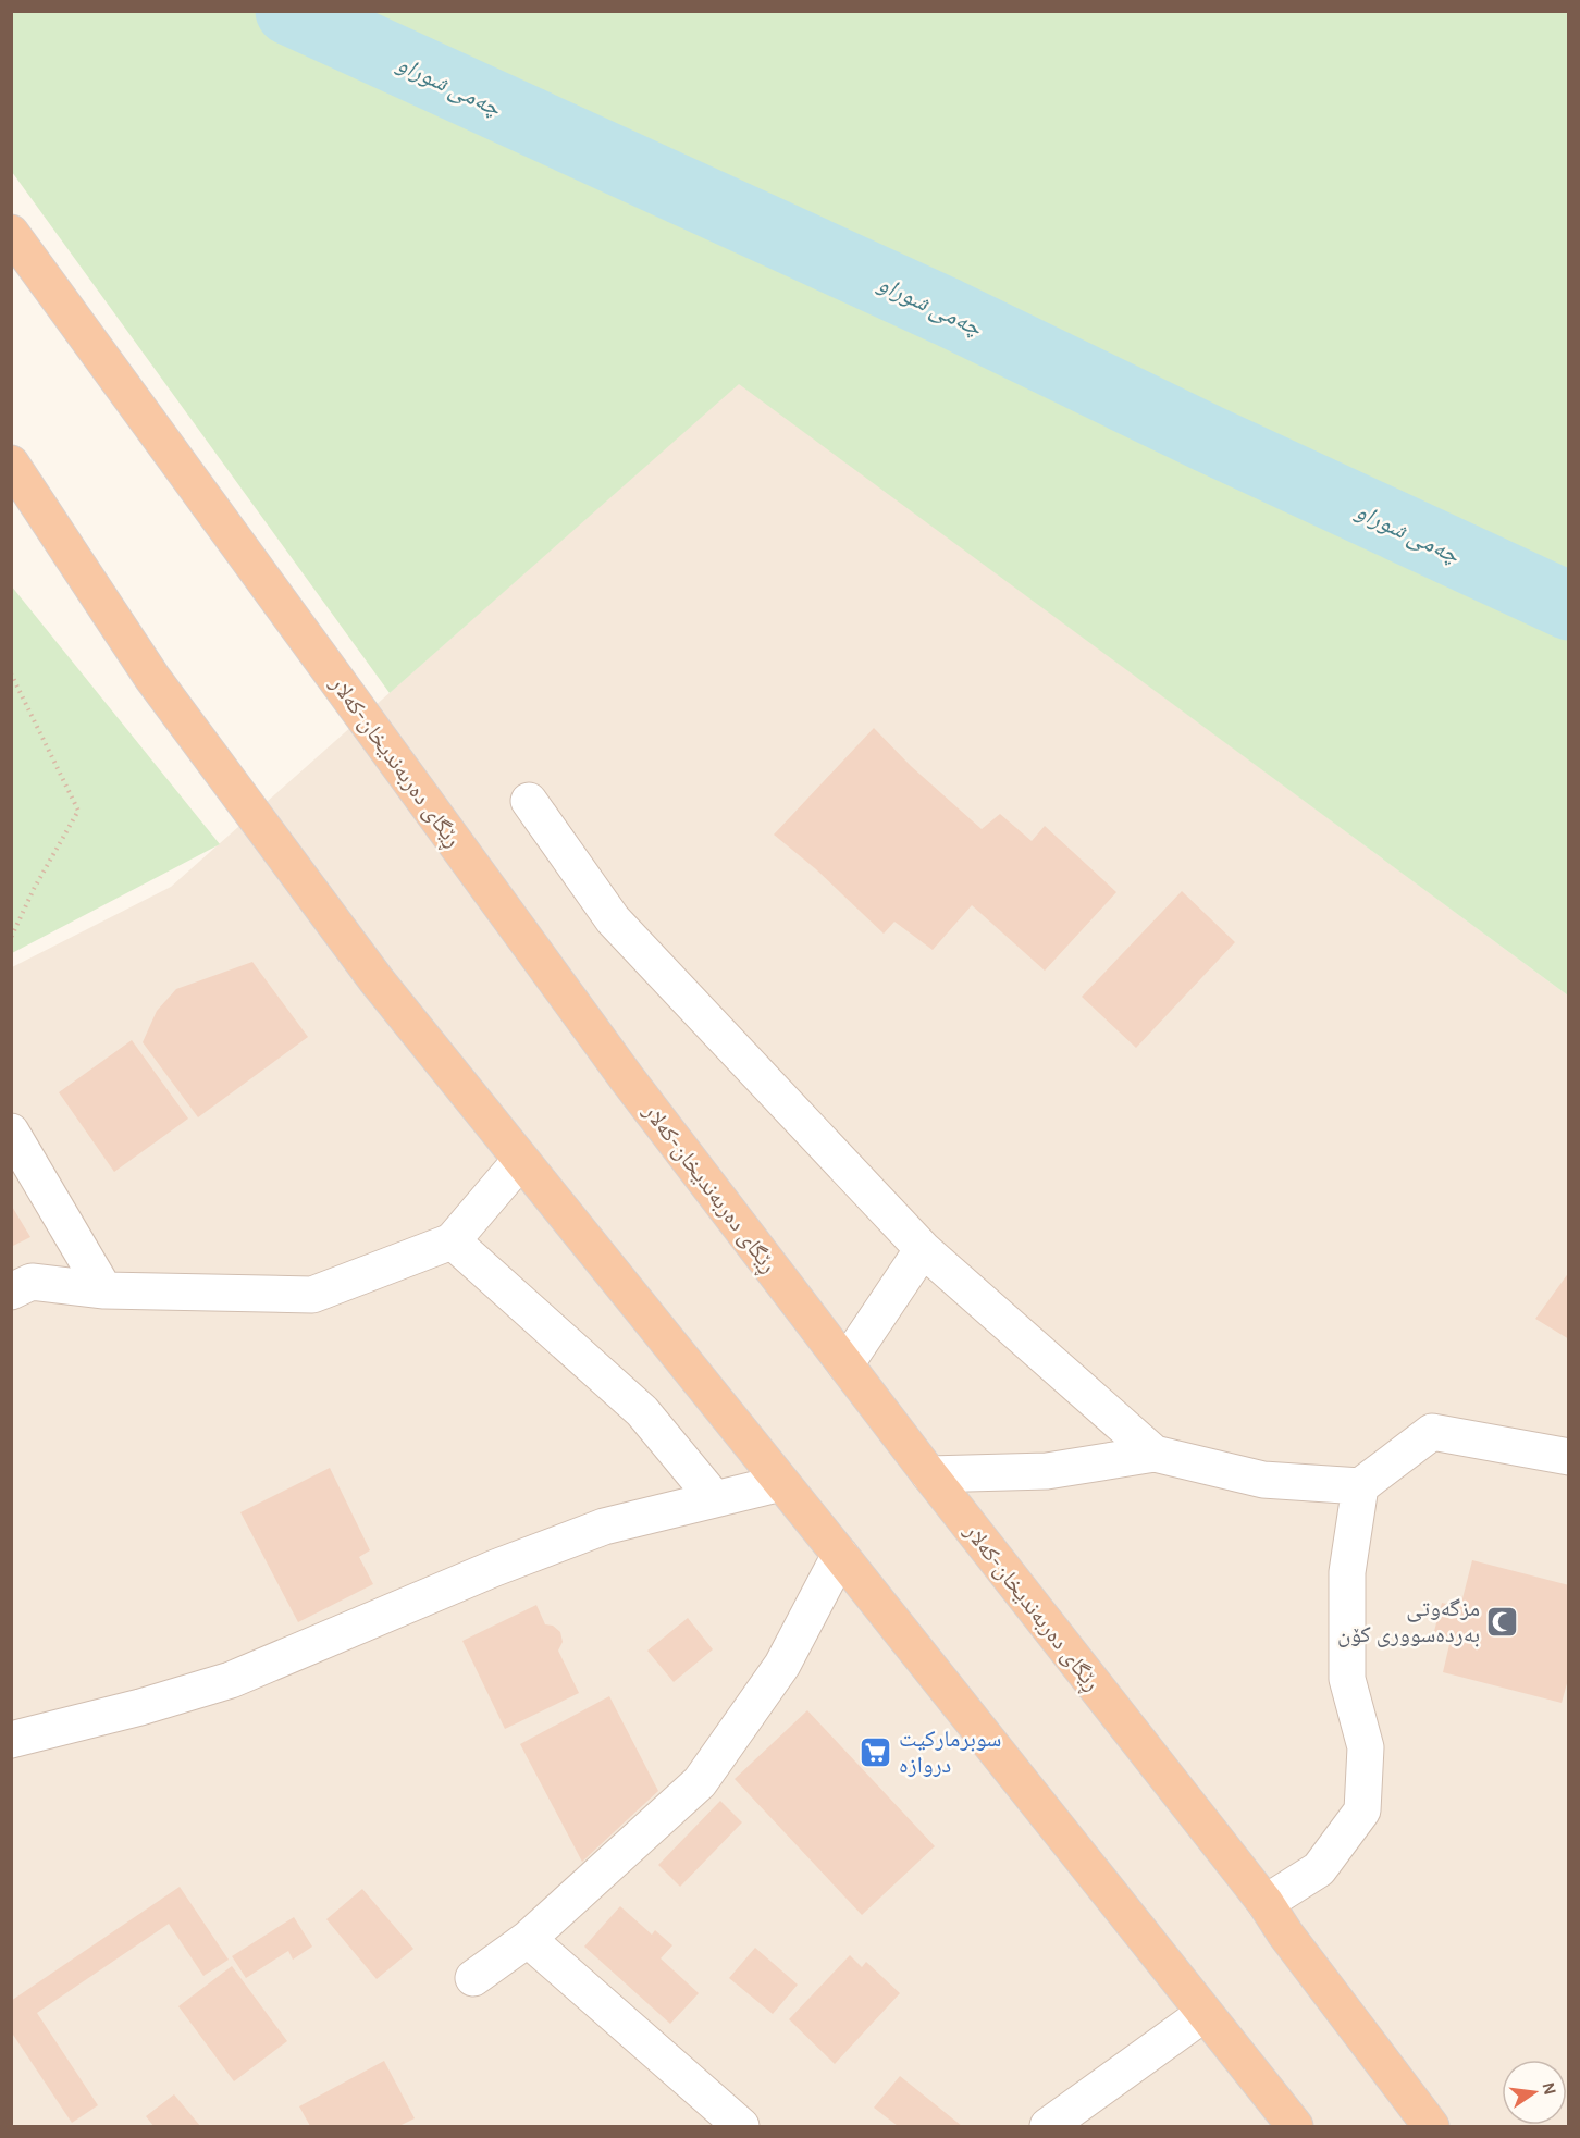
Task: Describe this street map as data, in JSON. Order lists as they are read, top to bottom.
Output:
{
  "streets": {
    "highway": ["ڕێگای دەربەندیخان-کەلار"]
  },
  "water": ["چەمی شوراو"],
  "places": {
    "mosque": ["مزگەوتی بەردەسووری کۆن"],
    "supermarket": ["سوبرماركيت دروازه"]
  },
  "north": "right"
}
